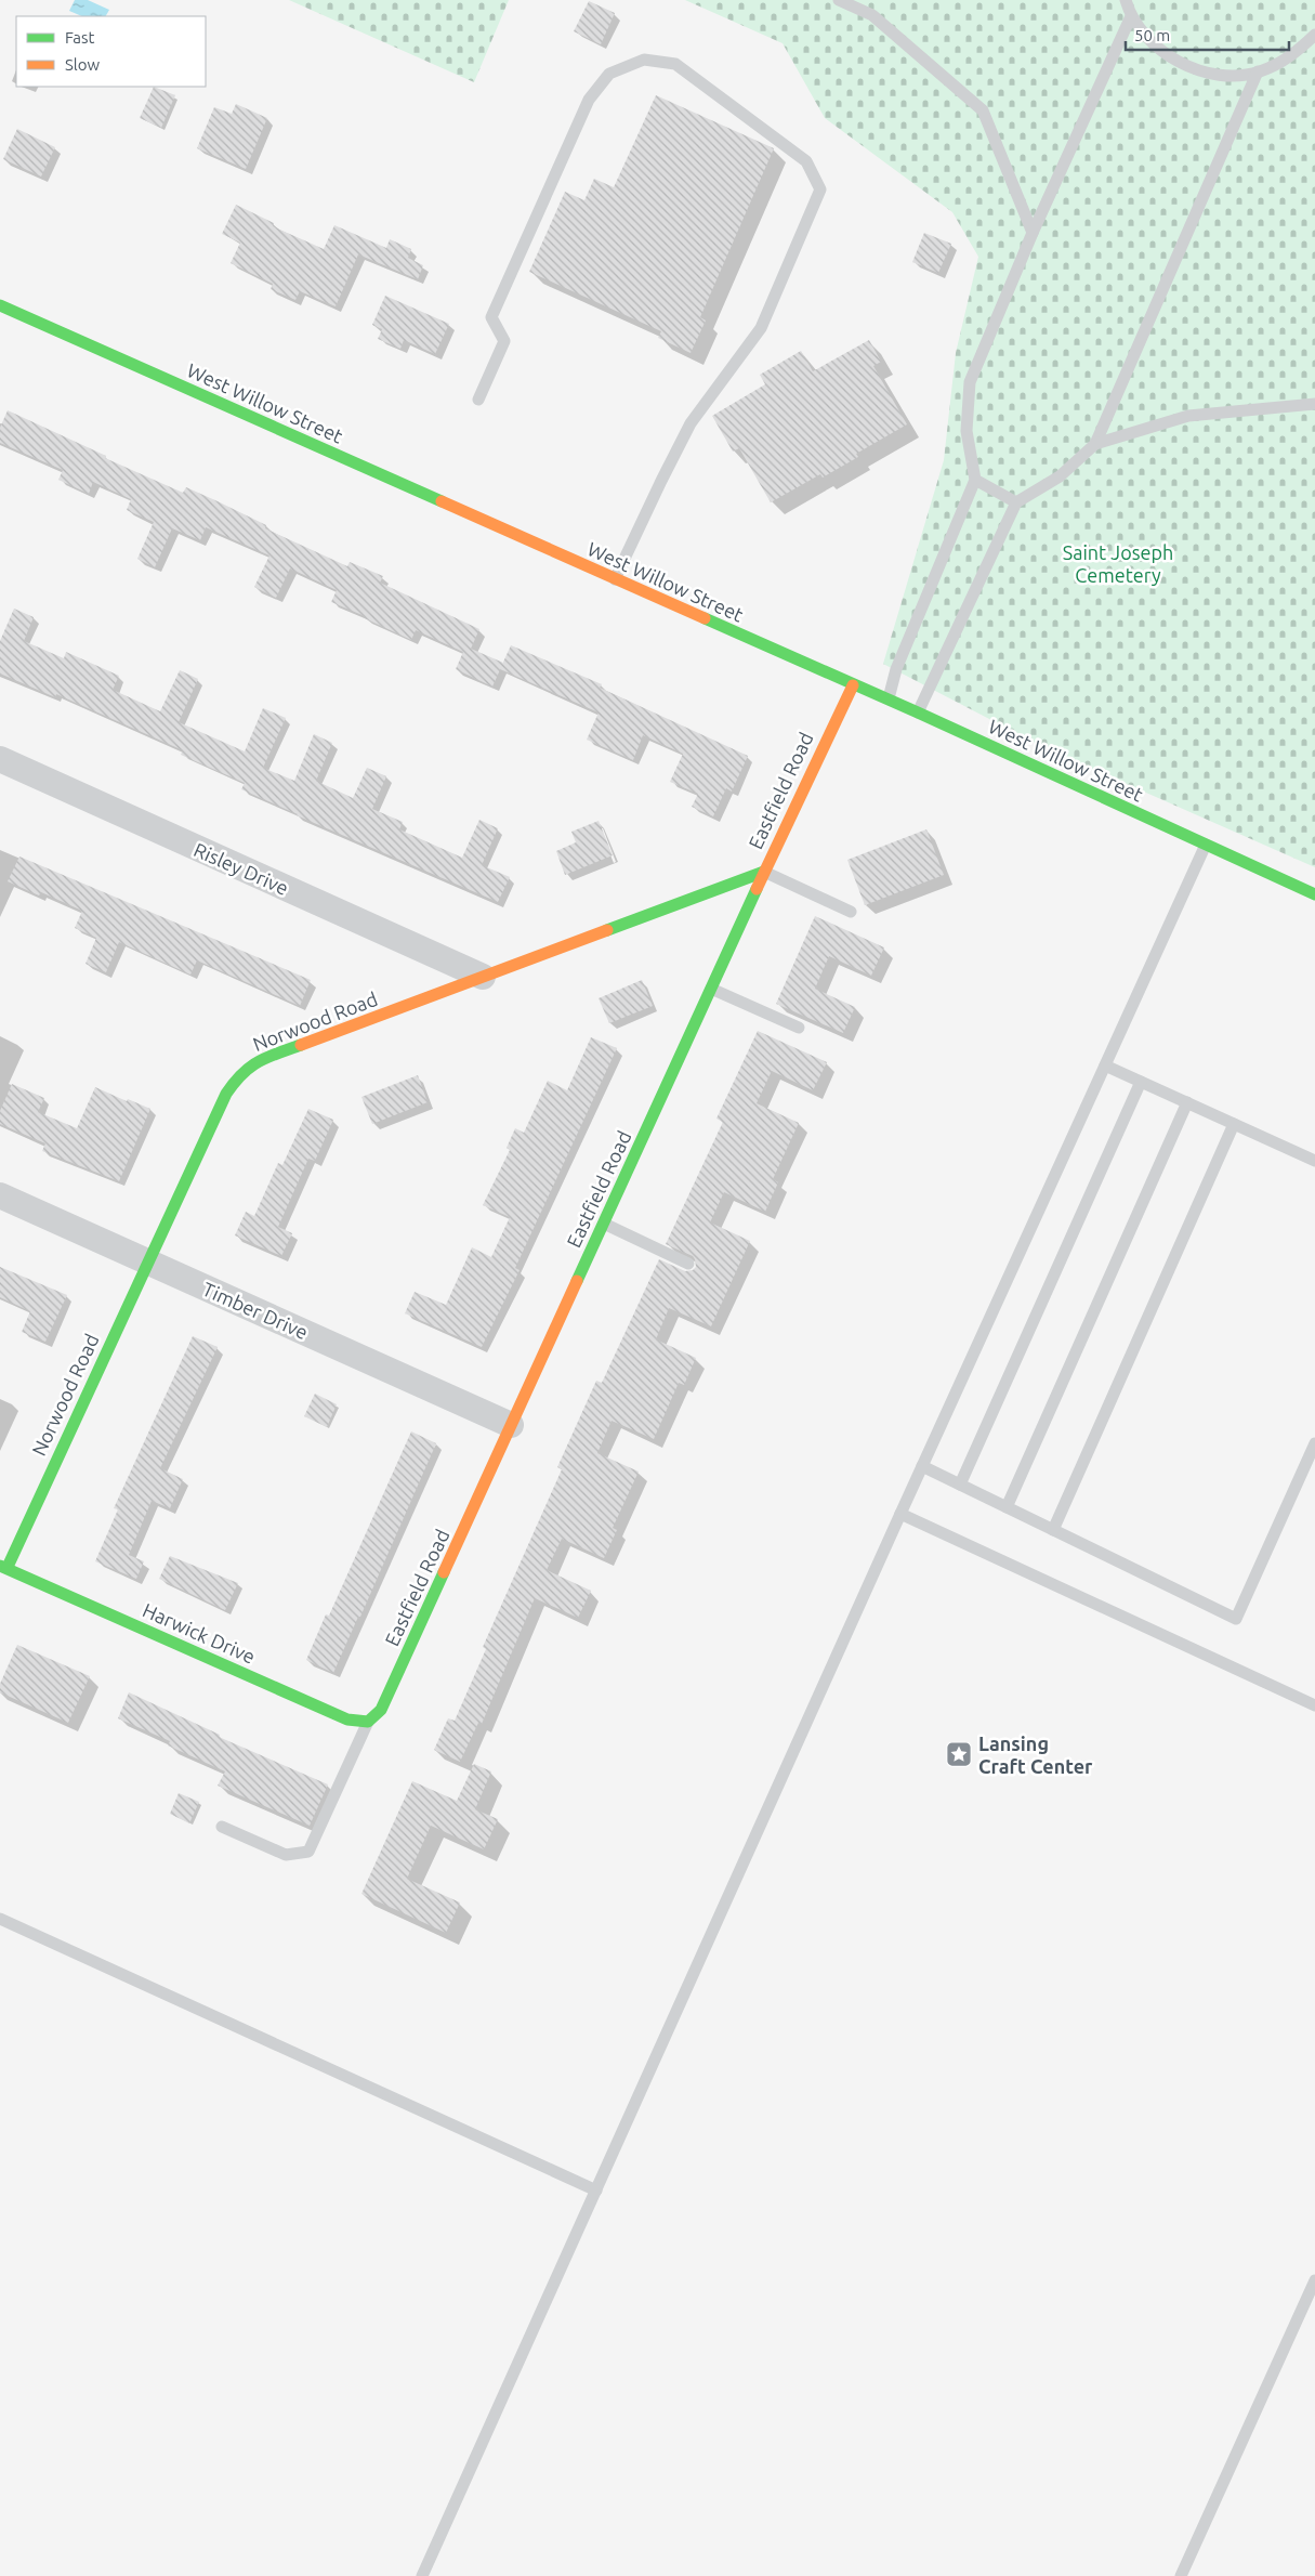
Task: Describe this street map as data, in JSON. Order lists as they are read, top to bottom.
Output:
{
  "streets": {
    "street": [
      "West Willow Street",
      "Eastfield Road",
      "Risley Drive",
      "Norwood Road",
      "Timber Drive",
      "Harwick Drive"
    ]
  },
  "crossings": [
    ["West Willow Street", "Eastfield Road"],
    ["Eastfield Road", "Norwood Road"],
    ["Eastfield Road", "Timber Drive"],
    ["Eastfield Road", "Harwick Drive"],
    ["Risley Drive", "Norwood Road"],
    ["Norwood Road", "Timber Drive"],
    ["Norwood Road", "Harwick Drive"]
  ],
  "parks": ["Saint Joseph Cemetery"],
  "places": {
    "place": ["Lansing Craft Center"]
  },
  "legend": ["Fast", "Slow"],
  "scale_bar": "50 m"
}
